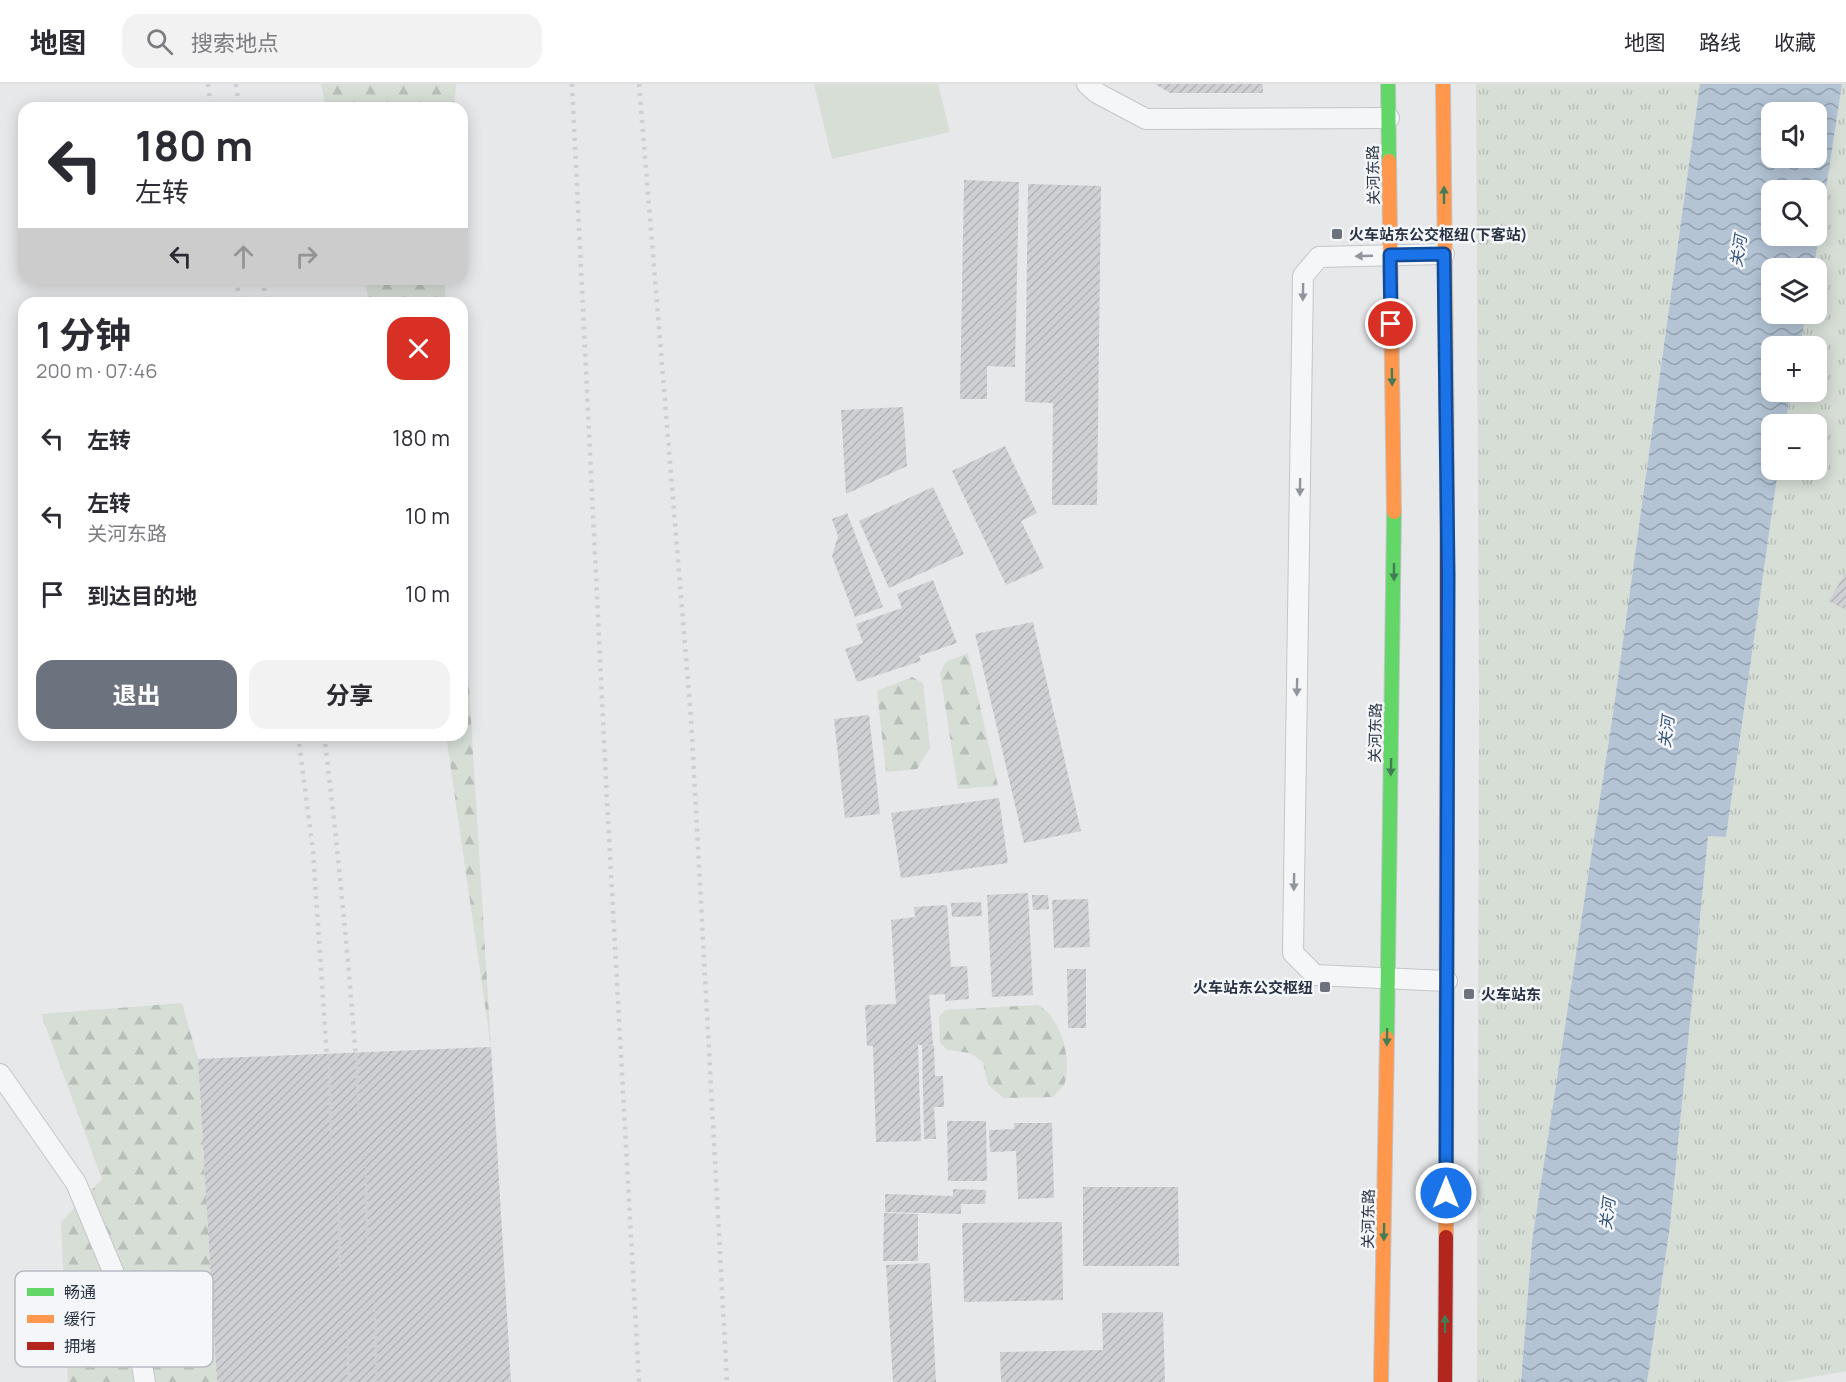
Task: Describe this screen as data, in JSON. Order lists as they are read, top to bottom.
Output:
{
  "streets": {
    "main road": ["关河东路"]
  },
  "water": ["关河"],
  "places": {
    "transit": ["火车站东公交枢纽(下客站)", "火车站东公交枢纽", "火车站东"]
  },
  "legend": ["畅通", "缓行", "拥堵"],
  "page": {
    "header": "地图",
    "search": "搜索地点",
    "nav": ["地图", "路线", "收藏"],
    "map_buttons": ["+", "−"],
    "turn": ["180 m", "左转"],
    "heading": ["1 分钟", "200 m · 07:46"],
    "list": [
      {
        "name": "左转",
        "value": "180 m"
      },
      {
        "name": "左转",
        "note": "关河东路",
        "value": "10 m"
      },
      {
        "name": "到达目的地",
        "value": "10 m"
      }
    ],
    "buttons": ["退出", "分享"]
  }
}
